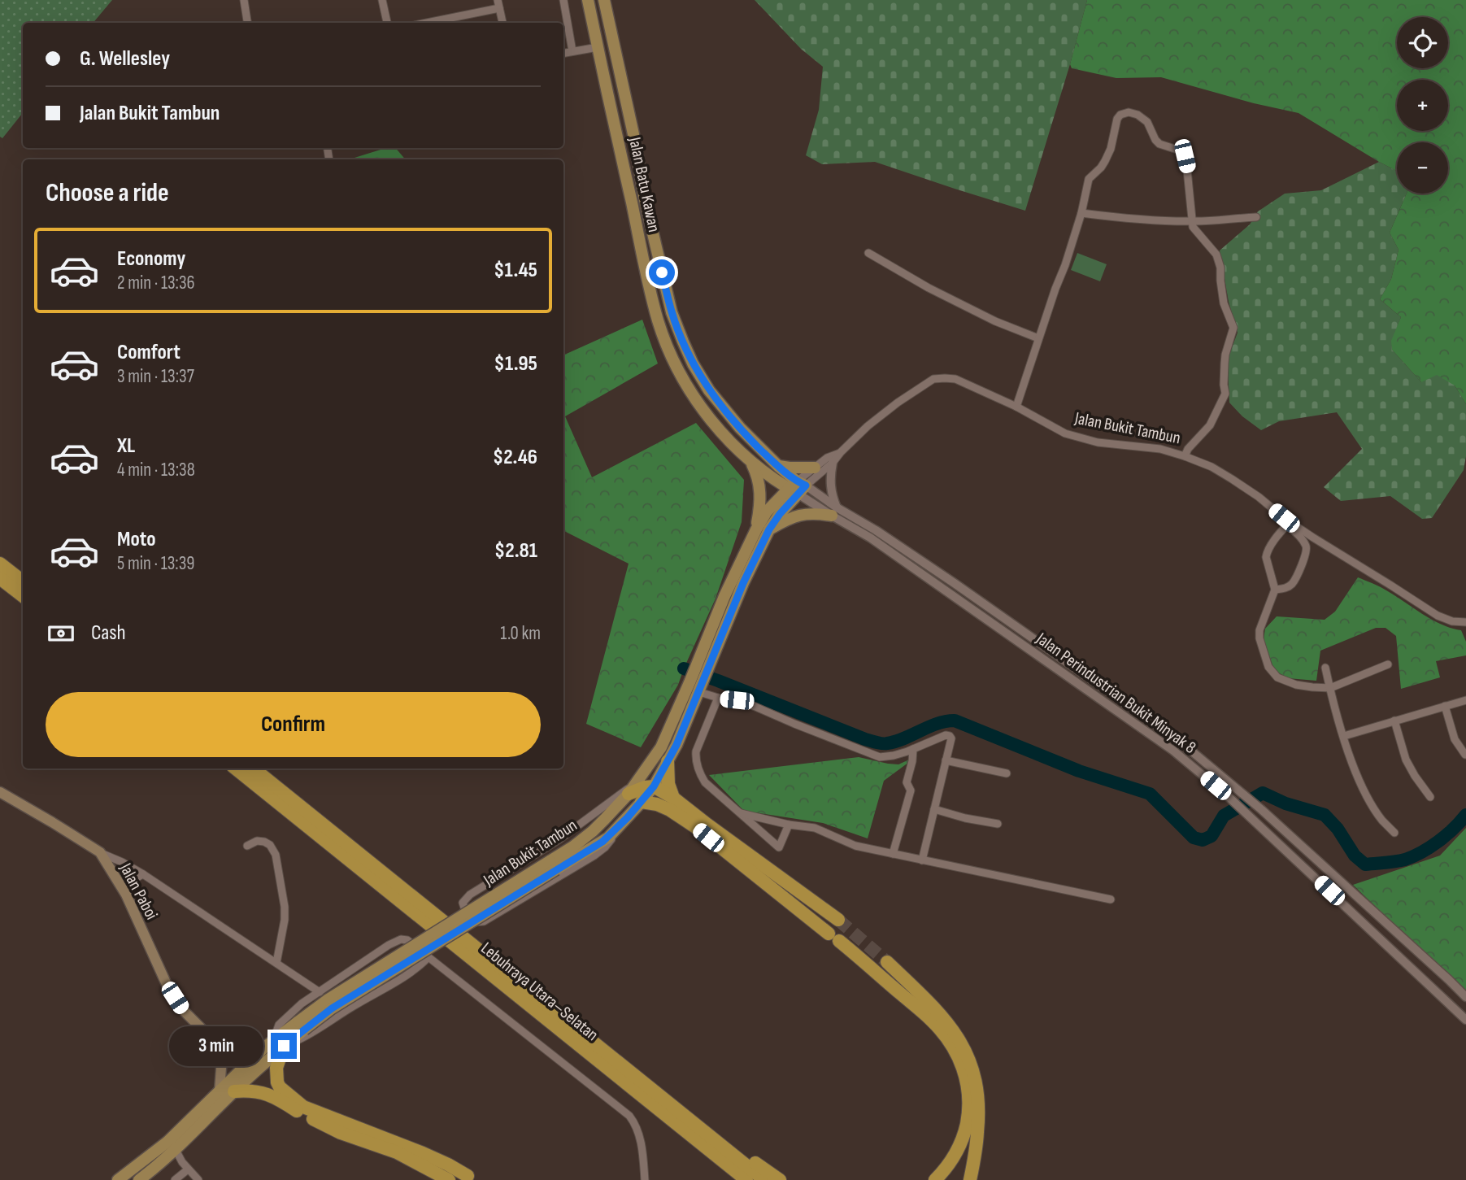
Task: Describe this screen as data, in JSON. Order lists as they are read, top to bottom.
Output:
{
  "streets": {
    "highway": ["Lebuhraya Utara–Selatan"],
    "main road": ["Jalan Batu Kawan", "Jalan Bukit Tambun", "Jalan Paboi"],
    "street": ["Jalan Perindustrian Bukit Minyak 8"]
  },
  "crossings": [
    ["Jalan Batu Kawan", "Jalan Bukit Tambun"],
    ["Jalan Batu Kawan", "Jalan Perindustrian Bukit Minyak 8"],
    ["Jalan Bukit Tambun", "Jalan Perindustrian Bukit Minyak 8"],
    ["Jalan Bukit Tambun", "Jalan Paboi"]
  ],
  "page": {
    "map_buttons": ["+", "−"],
    "banner": ["G. Wellesley", "Jalan Bukit Tambun"],
    "heading": "Choose a ride",
    "list": [
      {
        "name": "Economy",
        "note": "2 min · 13:36",
        "value": "$1.45"
      },
      {
        "name": "Comfort",
        "note": "3 min · 13:37",
        "value": "$1.95"
      },
      {
        "name": "XL",
        "note": "4 min · 13:38",
        "value": "$2.46"
      },
      {
        "name": "Moto",
        "note": "5 min · 13:39",
        "value": "$2.81"
      }
    ],
    "pay": ["Cash", "1.0 km"],
    "buttons": "Confirm",
    "bubble": "3 min"
  }
}
